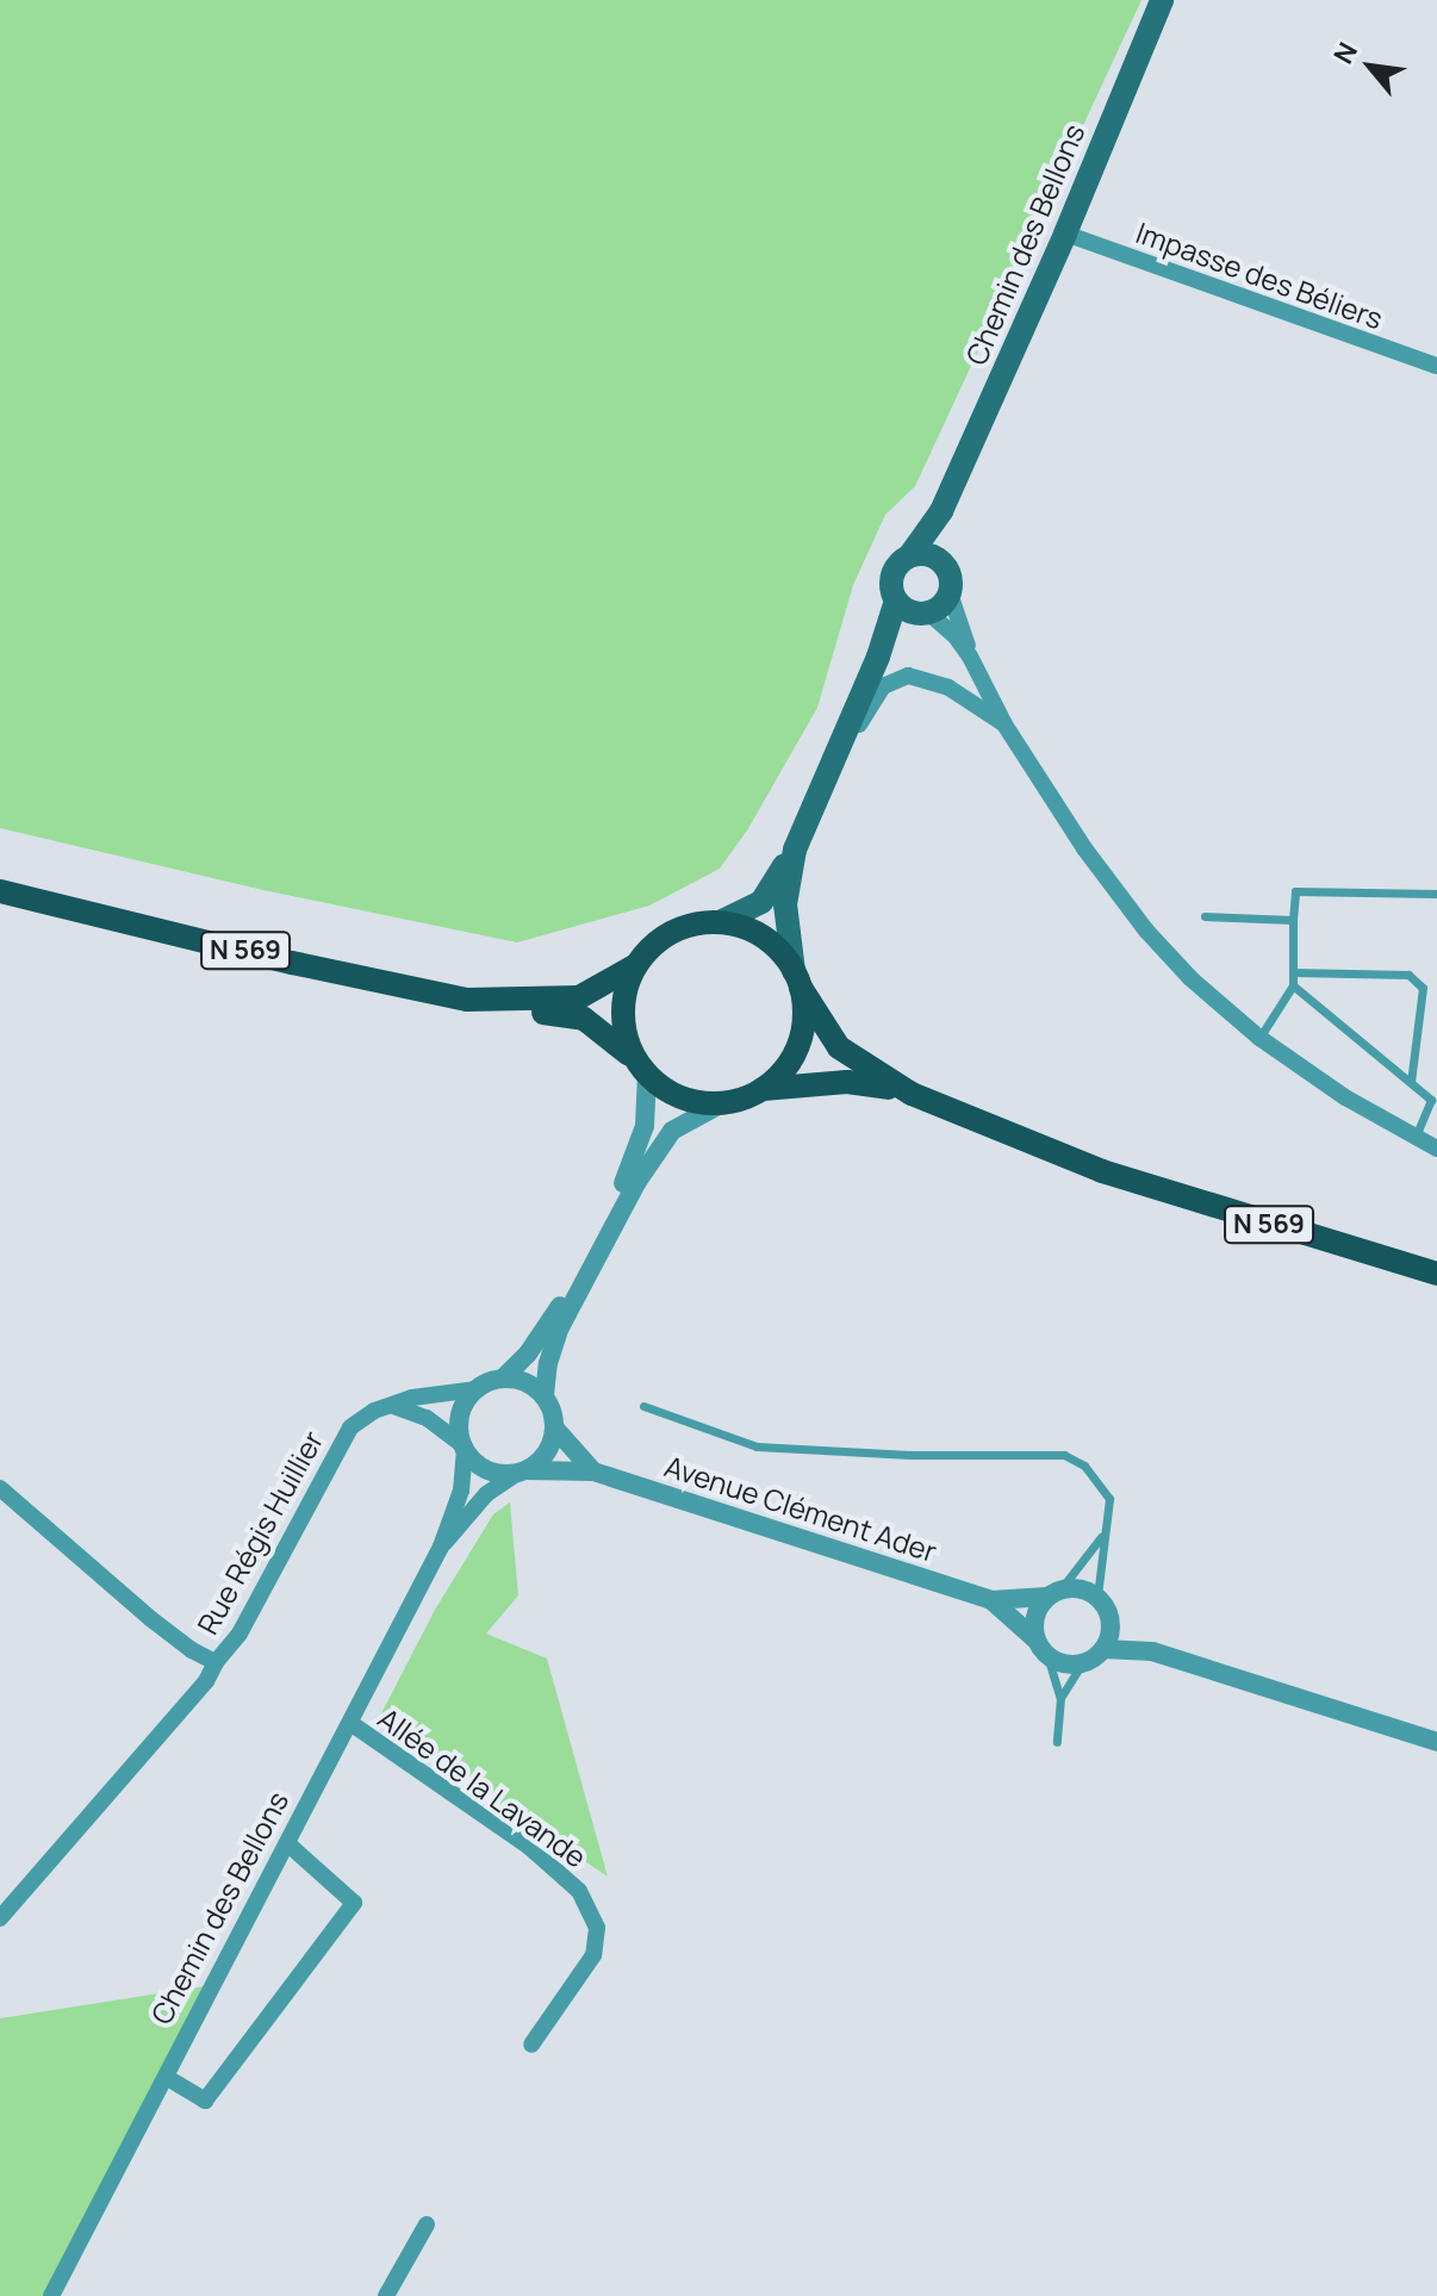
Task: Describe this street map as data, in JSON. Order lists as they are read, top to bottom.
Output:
{
  "streets": {
    "main road": ["Chemin des Bellons", "N 569"],
    "street": [
      "Impasse des Béliers",
      "Avenue Clément Ader",
      "Rue Régis Huillier",
      "Allée de la Lavande"
    ]
  },
  "crossings": [
    ["Chemin des Bellons", "Impasse des Béliers"],
    ["Chemin des Bellons", "Avenue Clément Ader"],
    ["Chemin des Bellons", "Rue Régis Huillier"],
    ["Chemin des Bellons", "Allée de la Lavande"],
    ["Avenue Clément Ader", "Rue Régis Huillier"]
  ],
  "north": "top left"
}
